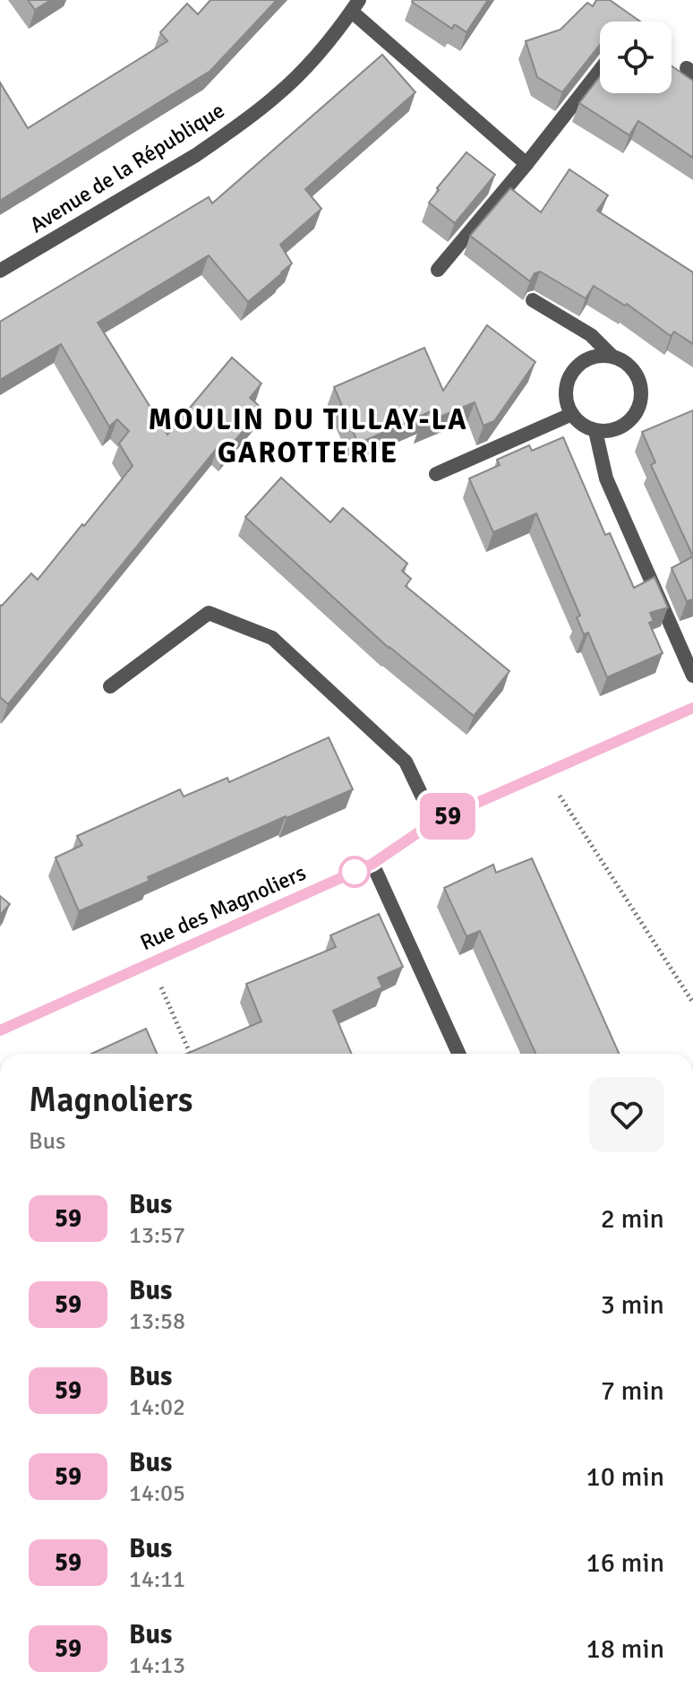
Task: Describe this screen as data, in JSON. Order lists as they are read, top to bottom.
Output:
{
  "streets": {
    "street": ["Avenue de la République", "Rue des Magnoliers"]
  },
  "districts": ["MOULIN DU TILLAY-LA GAROTTERIE"],
  "lines": ["bus line 59"],
  "page": {
    "on_map": "59",
    "heading": ["Magnoliers", "Bus"],
    "list": [
      {
        "mark": "59",
        "name": "Bus",
        "note": "13:57",
        "value": "2 min"
      },
      {
        "mark": "59",
        "name": "Bus",
        "note": "13:58",
        "value": "3 min"
      },
      {
        "mark": "59",
        "name": "Bus",
        "note": "14:02",
        "value": "7 min"
      },
      {
        "mark": "59",
        "name": "Bus",
        "note": "14:05",
        "value": "10 min"
      },
      {
        "mark": "59",
        "name": "Bus",
        "note": "14:11",
        "value": "16 min"
      },
      {
        "mark": "59",
        "name": "Bus",
        "note": "14:13",
        "value": "18 min"
      }
    ]
  }
}
